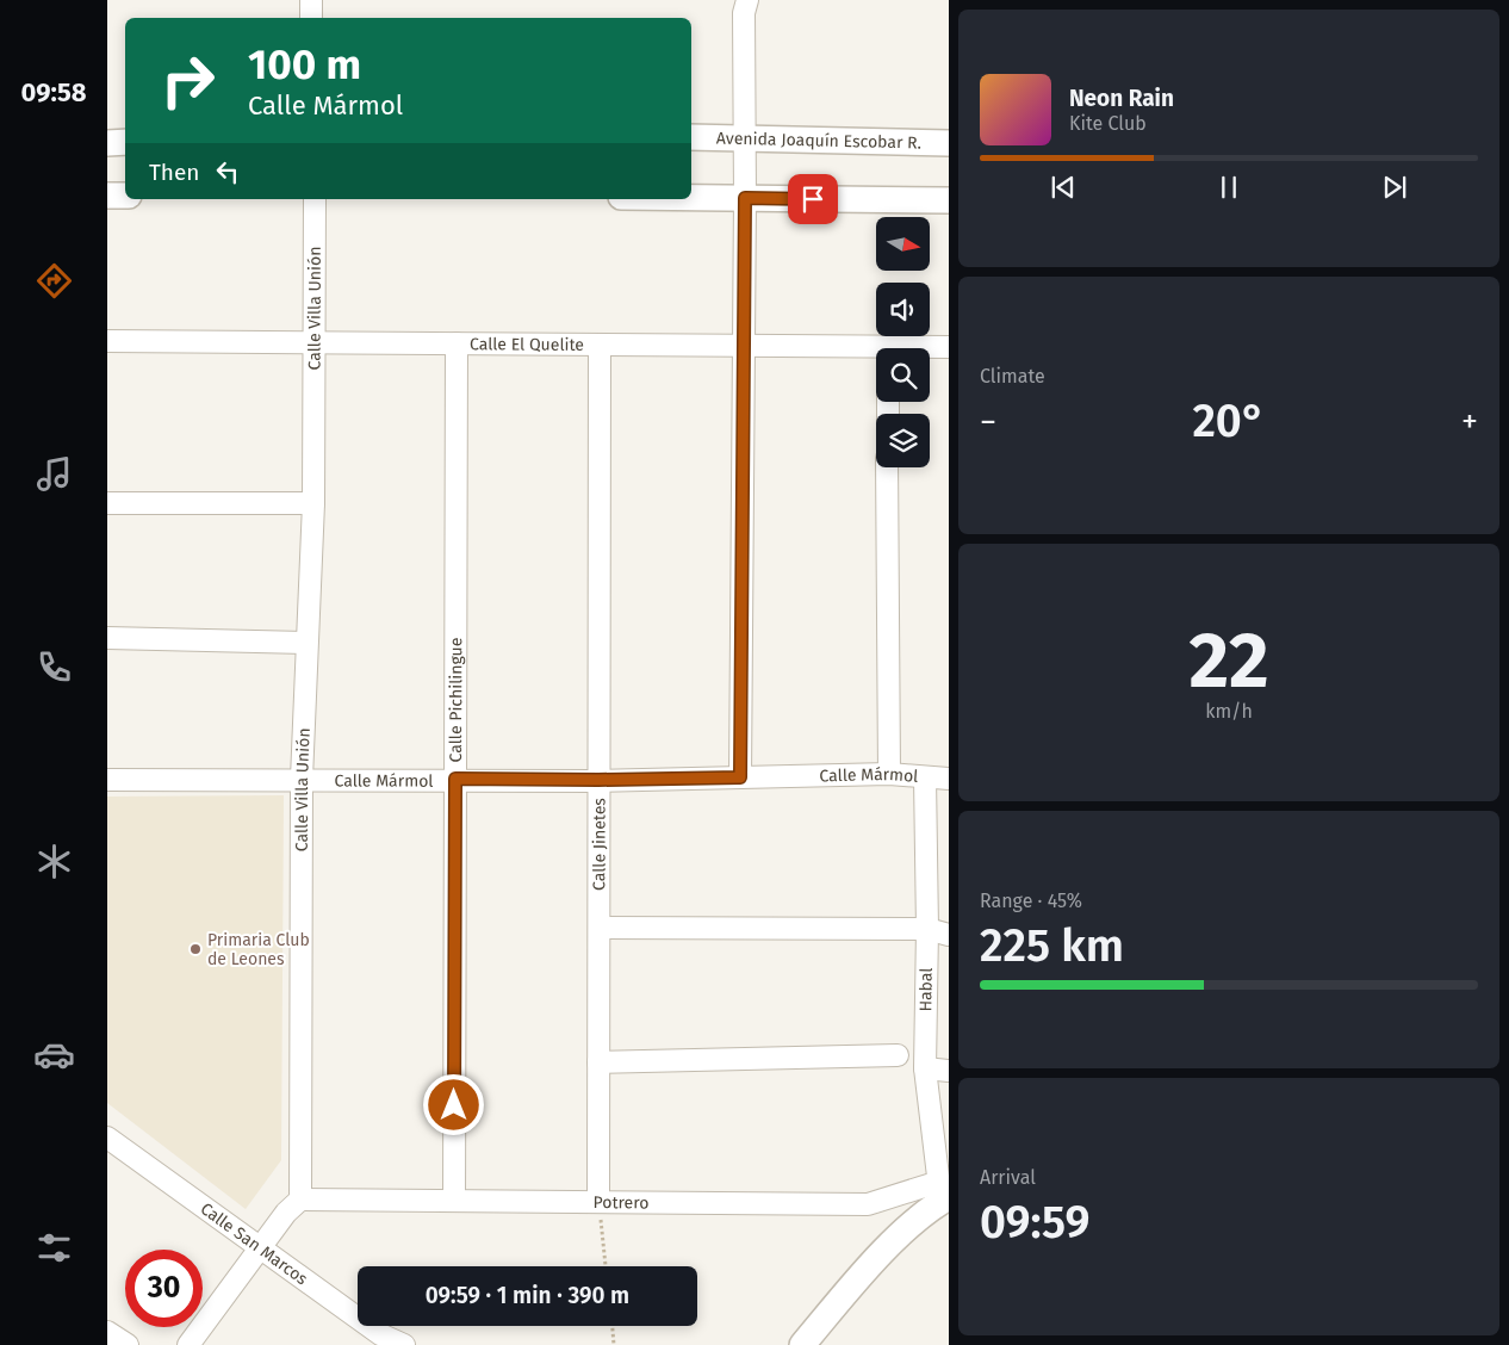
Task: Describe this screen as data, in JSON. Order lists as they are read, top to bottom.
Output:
{
  "streets": {
    "street": [
      "Avenida Joaquín Escobar R.",
      "Calle Villa Unión",
      "Calle El Quelite",
      "Calle Pichilingue",
      "Calle Mármol",
      "Calle Jinetes",
      "Habal",
      "Potrero",
      "Calle San Marcos"
    ]
  },
  "crossings": [
    ["Calle Villa Unión", "Calle El Quelite"],
    ["Calle Villa Unión", "Calle Mármol"],
    ["Calle Villa Unión", "Potrero"],
    ["Calle El Quelite", "Calle Pichilingue"],
    ["Calle El Quelite", "Calle Jinetes"],
    ["Calle Pichilingue", "Calle Mármol"],
    ["Calle Pichilingue", "Potrero"],
    ["Calle Mármol", "Calle Jinetes"],
    ["Calle Mármol", "Habal"],
    ["Calle Jinetes", "Potrero"],
    ["Habal", "Potrero"]
  ],
  "places": ["Primaria Club de Leones"],
  "north": "right",
  "page": {
    "tabs": "09:58",
    "turn": ["100 m", "Calle Mármol"],
    "song": ["Neon Rain", "Kite Club"],
    "then": "Then",
    "tile": [
      "Climate",
      ["22", "km/h"],
      ["Range · 45%", "225 km"],
      ["Arrival", "09:59"]
    ],
    "heat": ["−", "20°", "+"],
    "limit": "30",
    "trip": "09:59 · 1 min · 390 m"
  }
}
